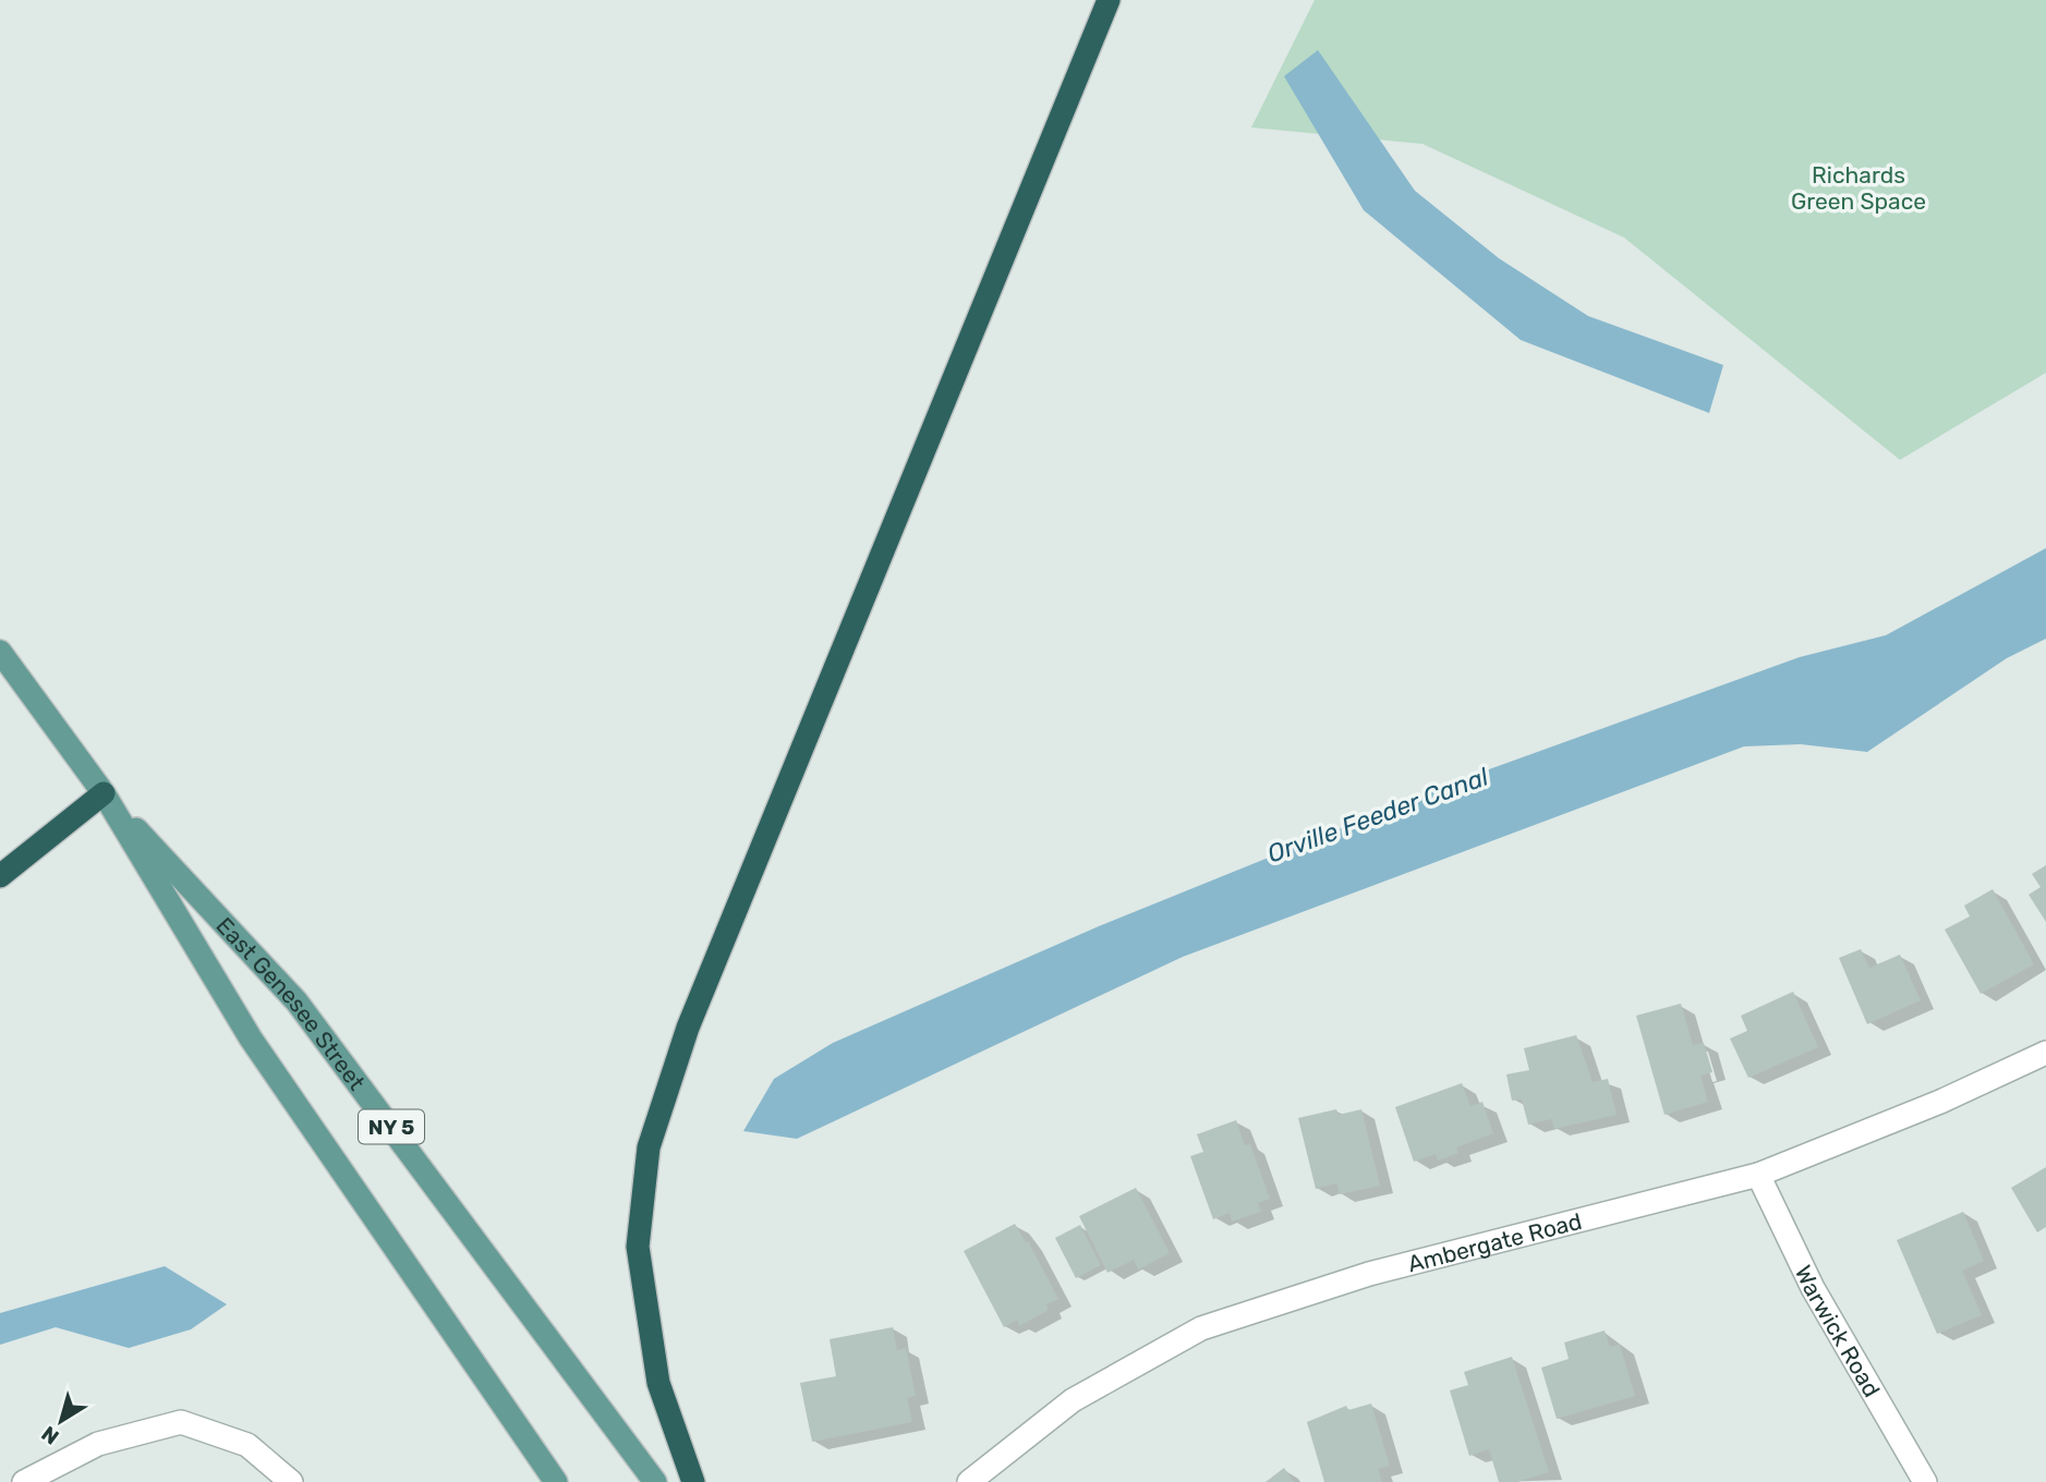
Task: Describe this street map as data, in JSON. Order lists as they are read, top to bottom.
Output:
{
  "streets": {
    "main road": ["East Genesee Street", "NY 5"],
    "street": ["Ambergate Road", "Warwick Road"]
  },
  "crossings": [
    ["Ambergate Road", "Warwick Road"]
  ],
  "water": ["Orville Feeder Canal"],
  "parks": ["Richards Green Space"],
  "north": "bottom left"
}
